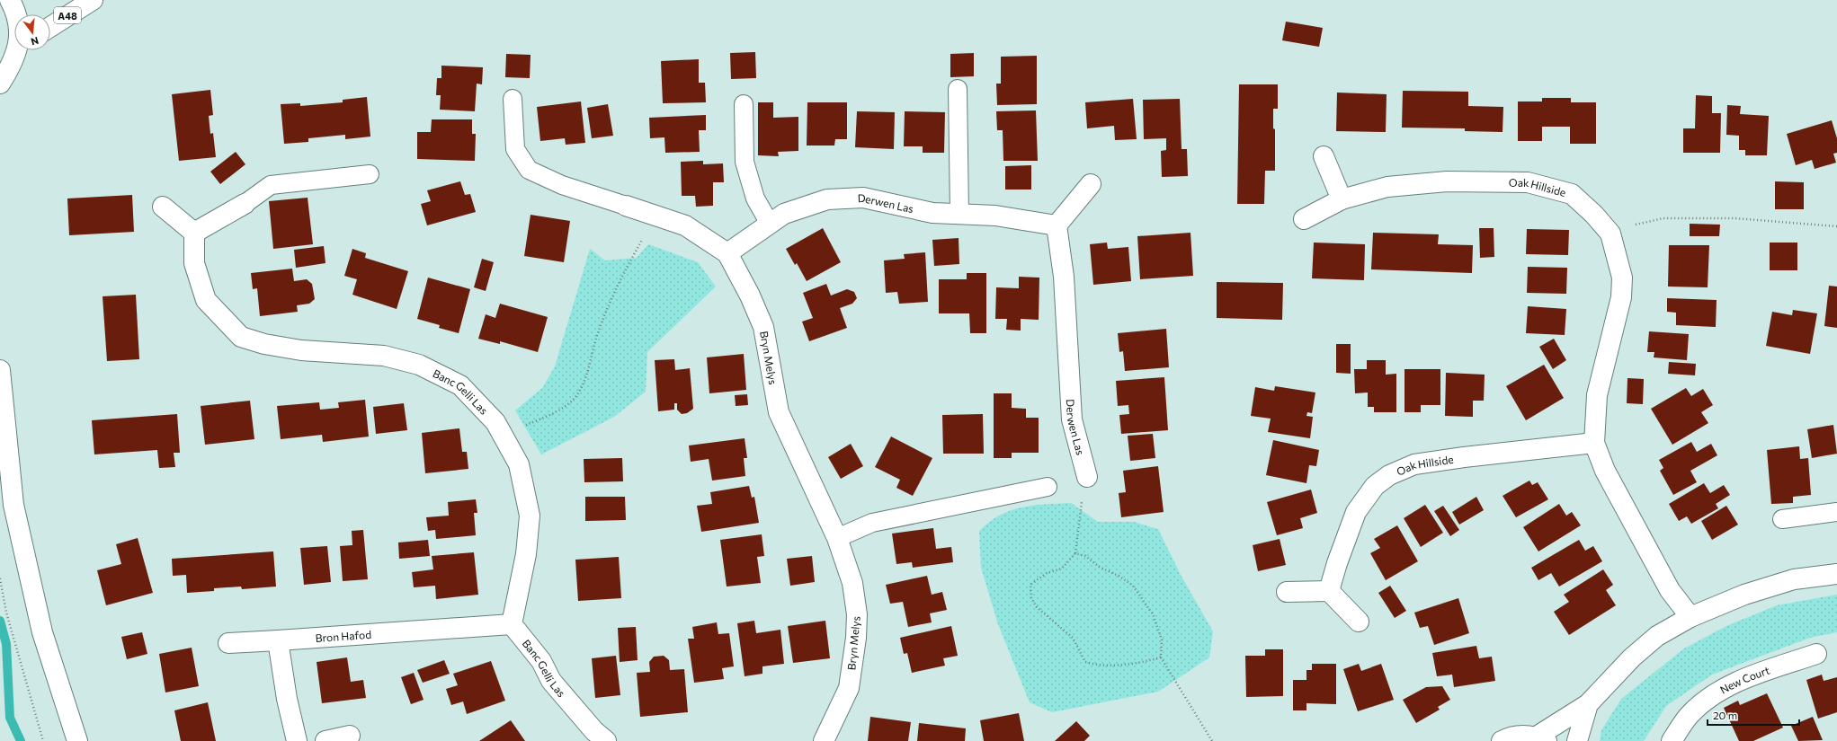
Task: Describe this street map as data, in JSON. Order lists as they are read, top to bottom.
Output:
{
  "streets": {
    "street": [
      "A48",
      "Oak Hillside",
      "Derwen Las",
      "Bryn Melys",
      "Banc Gelli Las",
      "Bron Hafod",
      "New Court"
    ]
  },
  "crossings": [
    ["Derwen Las", "Bryn Melys"],
    ["Banc Gelli Las", "Bron Hafod"]
  ],
  "scale_bar": "20 m",
  "north": "bottom"
}
